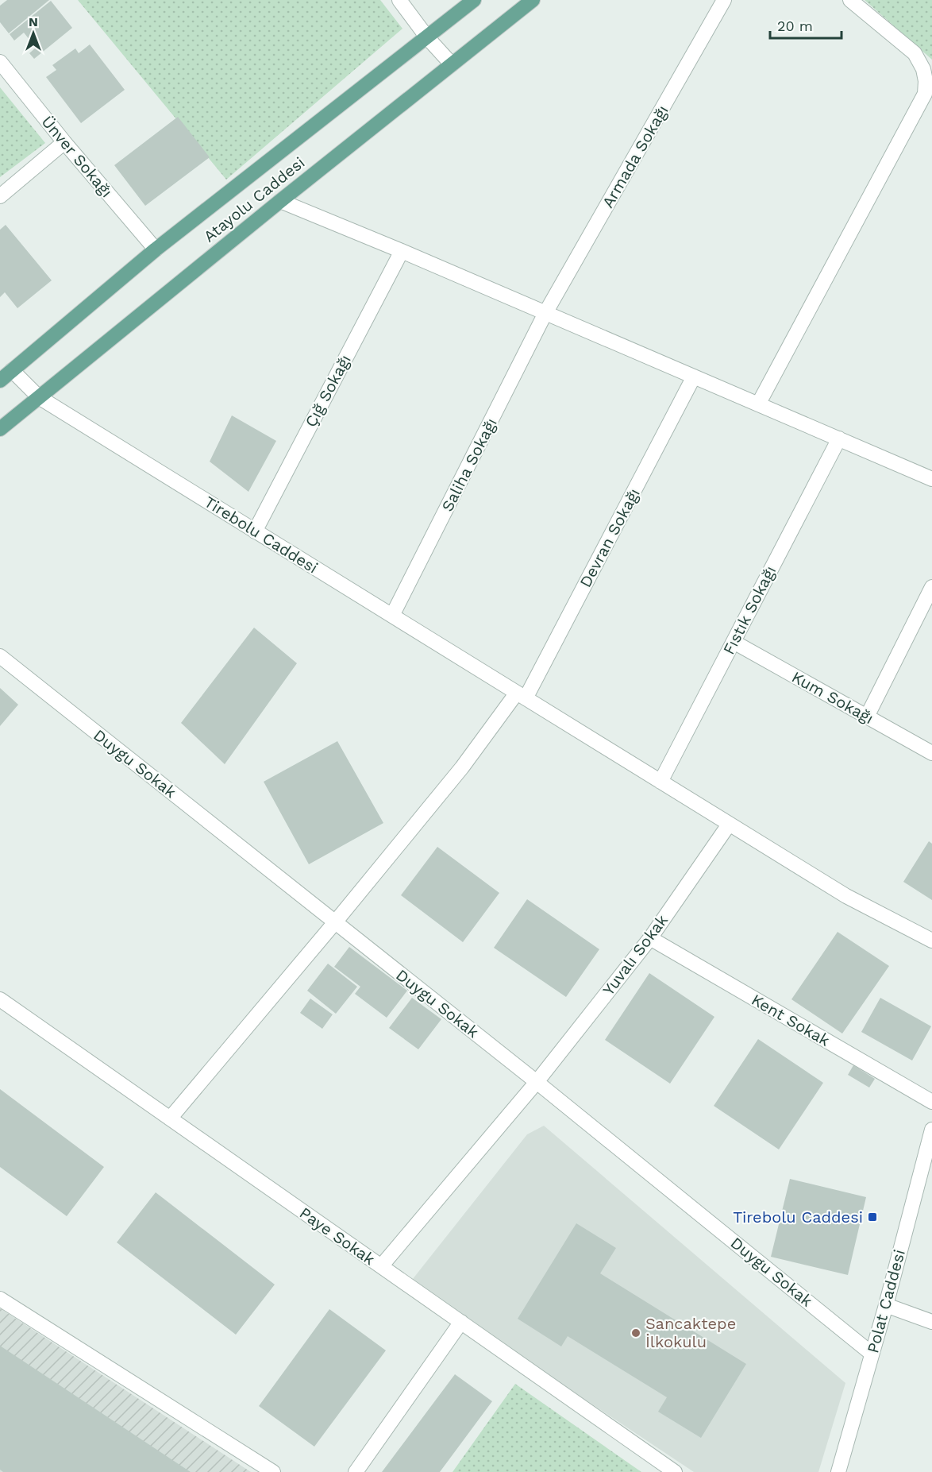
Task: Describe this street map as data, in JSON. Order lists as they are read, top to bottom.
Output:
{
  "streets": {
    "main road": ["Atayolu Caddesi"],
    "street": [
      "Ünver Sokağı",
      "Armada Sokağı",
      "Çığ Sokağı",
      "Saliha Sokağı",
      "Tirebolu Caddesi",
      "Devran Sokağı",
      "Fıstık Sokağı",
      "Kum Sokağı",
      "Duygu Sokak",
      "Yuvalı Sokak",
      "Kent Sokak",
      "Paye Sokak",
      "Polat Caddesi"
    ]
  },
  "crossings": [
    ["Ünver Sokağı", "Atayolu Caddesi"],
    ["Armada Sokağı", "Saliha Sokağı"],
    ["Atayolu Caddesi", "Tirebolu Caddesi"],
    ["Çığ Sokağı", "Tirebolu Caddesi"],
    ["Saliha Sokağı", "Tirebolu Caddesi"],
    ["Tirebolu Caddesi", "Devran Sokağı"],
    ["Tirebolu Caddesi", "Fıstık Sokağı"],
    ["Tirebolu Caddesi", "Yuvalı Sokak"],
    ["Devran Sokağı", "Duygu Sokak"],
    ["Devran Sokağı", "Paye Sokak"],
    ["Fıstık Sokağı", "Kum Sokağı"],
    ["Duygu Sokak", "Yuvalı Sokak"],
    ["Duygu Sokak", "Polat Caddesi"],
    ["Yuvalı Sokak", "Kent Sokak"],
    ["Yuvalı Sokak", "Paye Sokak"]
  ],
  "places": {
    "transit": ["Tirebolu Caddesi"],
    "other": ["Sancaktepe İlkokulu"]
  },
  "scale_bar": "20 m",
  "north": "top"
}
